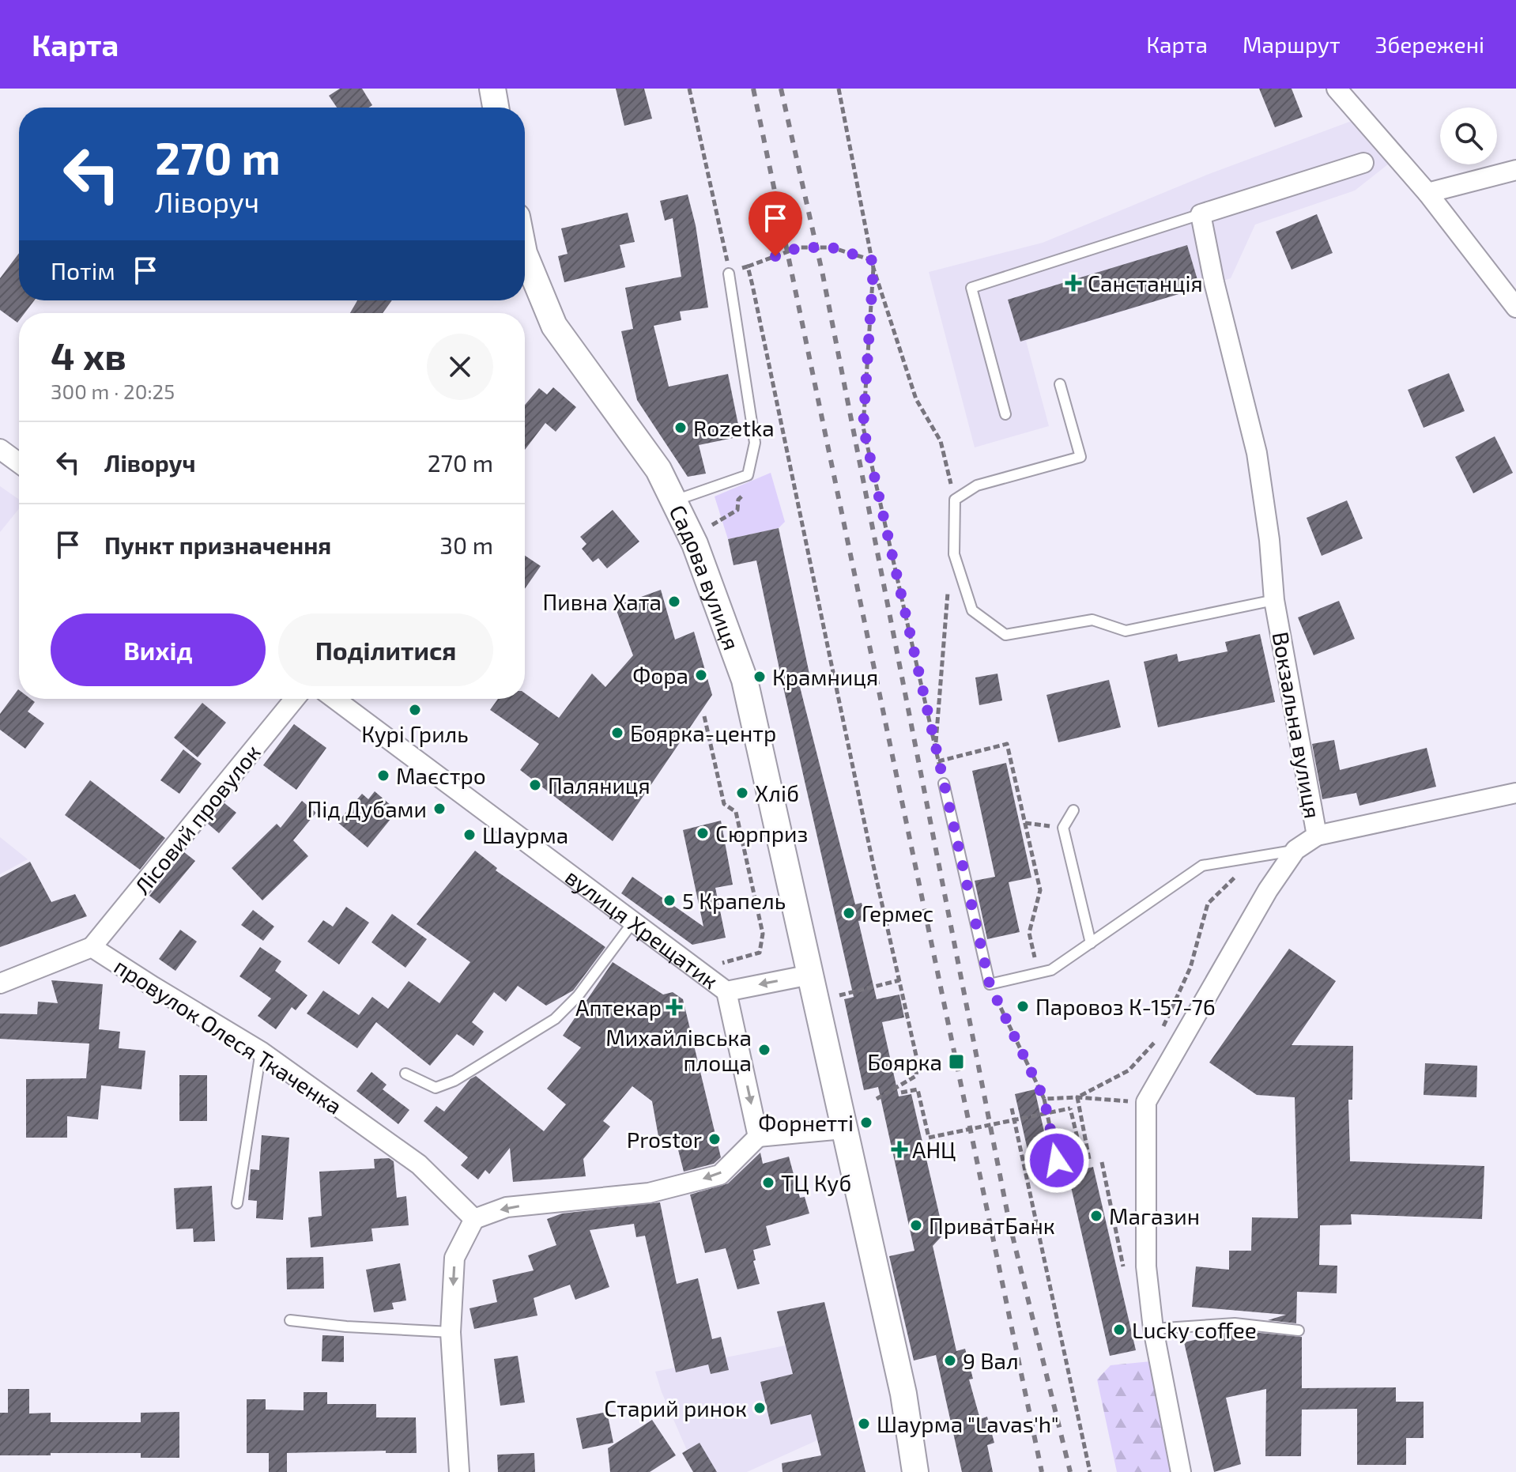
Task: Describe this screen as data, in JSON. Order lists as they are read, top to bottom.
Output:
{
  "streets": {
    "street": [
      "Садова вулиця",
      "Вокзальна вулиця",
      "Лісовий провулок",
      "вулиця Хрещатик",
      "провулок Олеся Ткаченка"
    ]
  },
  "crossings": [
    ["Садова вулиця", "вулиця Хрещатик"],
    ["Лісовий провулок", "провулок Олеся Ткаченка"]
  ],
  "places": {
    "health": ["Санстанція", "Аптекар", "АНЦ"],
    "other": [
      "Rozetka",
      "Пивна Хата",
      "Фора",
      "Крамниця",
      "Курі Гриль",
      "Боярка-центр",
      "Маєстро",
      "Паляниця",
      "Хліб",
      "Під Дубами",
      "Сюрприз",
      "Шаурма",
      "5 Крапель",
      "Гермес",
      "Паровоз К-157-76",
      "Михайлівська площа",
      "Форнетті",
      "Prostor",
      "ТЦ Куб",
      "Магазин",
      "ПриватБанк",
      "Lucky coffee",
      "9 Вал",
      "Старий ринок",
      "Шаурма \"Lavas'h\""
    ],
    "transit": ["Боярка"]
  },
  "page": {
    "header": "Карта",
    "nav": ["Карта", "Маршрут", "Збережені"],
    "turn": ["270 m", "Ліворуч"],
    "then": "Потім",
    "heading": ["4 хв", "300 m · 20:25"],
    "list": [
      {
        "name": "Ліворуч",
        "value": "270 m"
      },
      {
        "name": "Пункт призначення",
        "value": "30 m"
      }
    ],
    "buttons": ["Вихід", "Поділитися"]
  }
}
